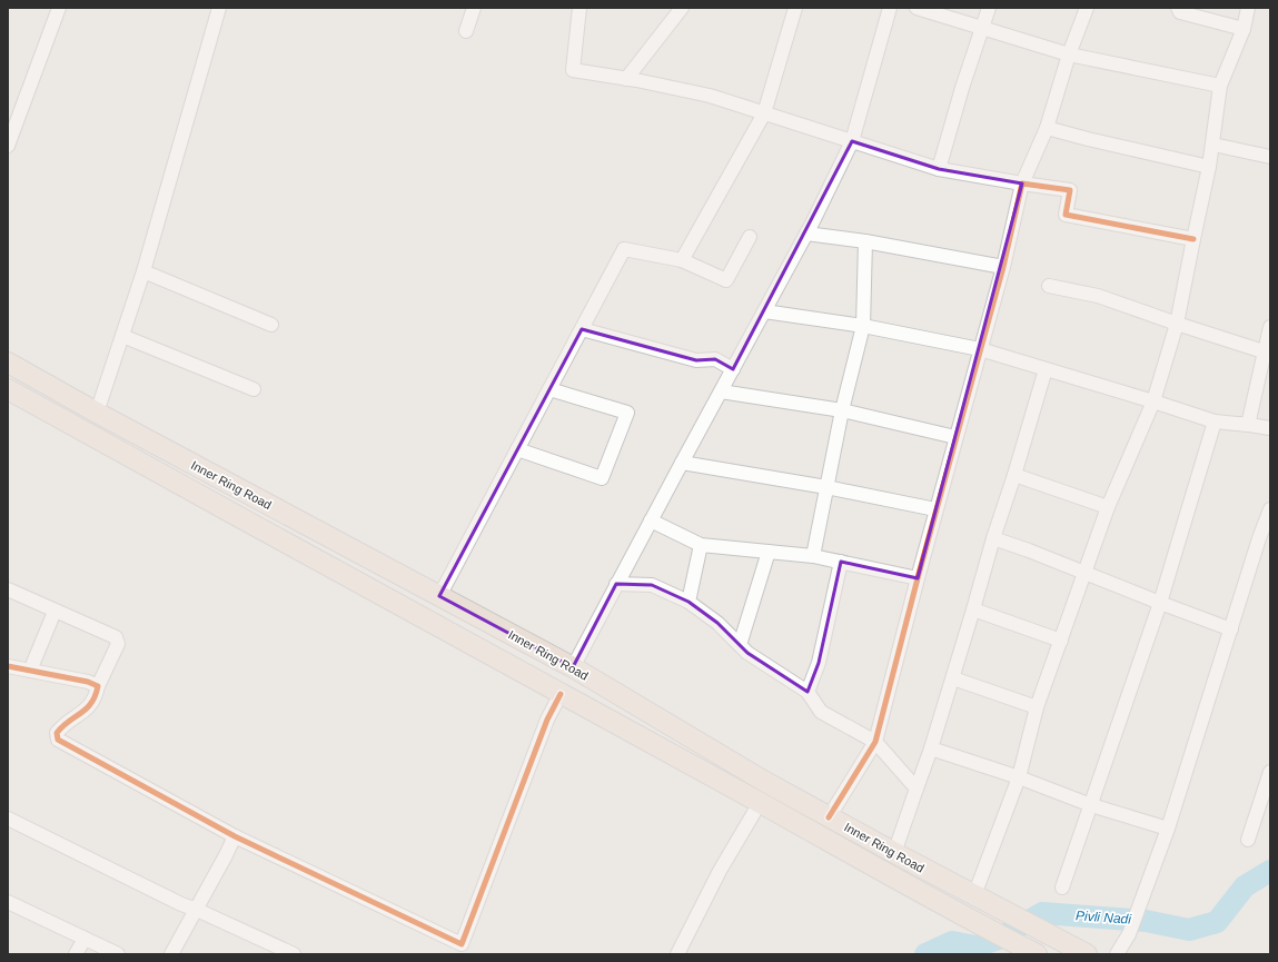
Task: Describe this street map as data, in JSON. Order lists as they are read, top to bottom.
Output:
{
  "streets": {
    "highway": ["Inner Ring Road"]
  },
  "water": ["Pivli Nadi"]
}
